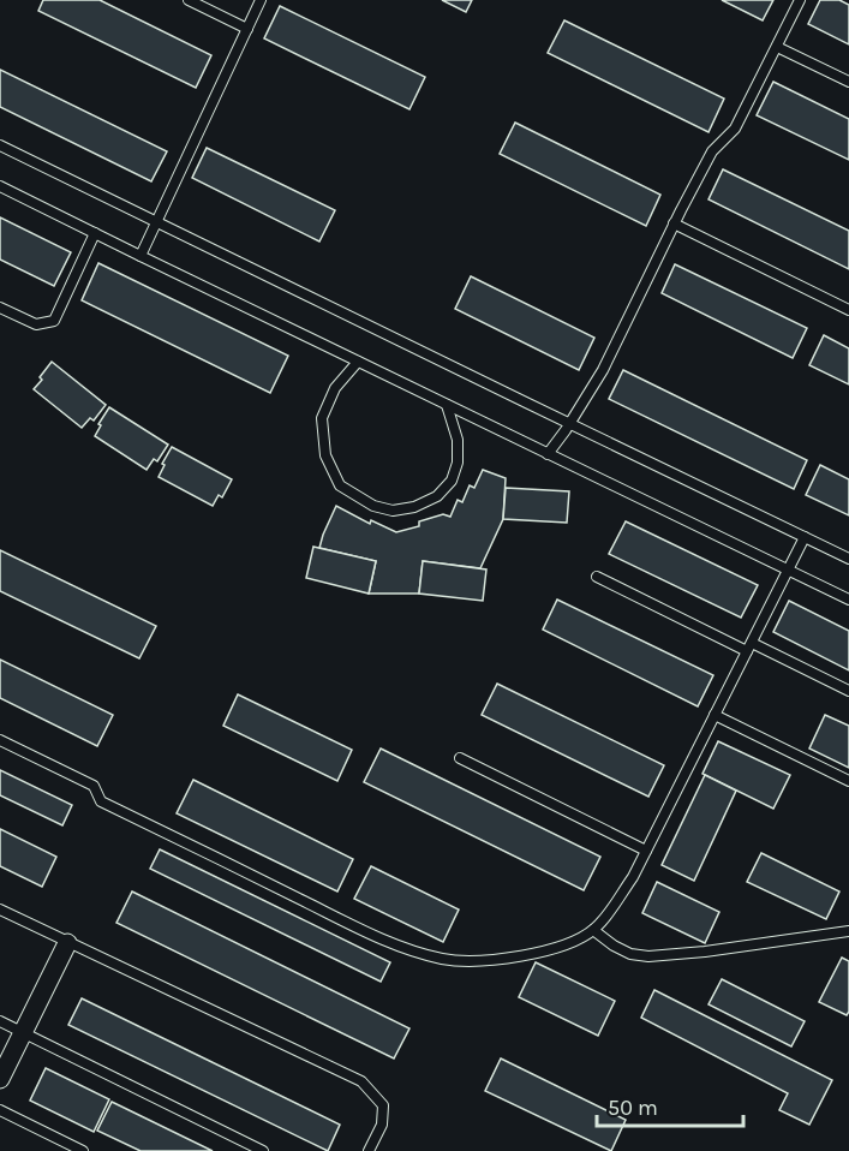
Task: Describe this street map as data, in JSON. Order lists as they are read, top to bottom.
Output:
{
  "scale_bar": "50 m"
}
